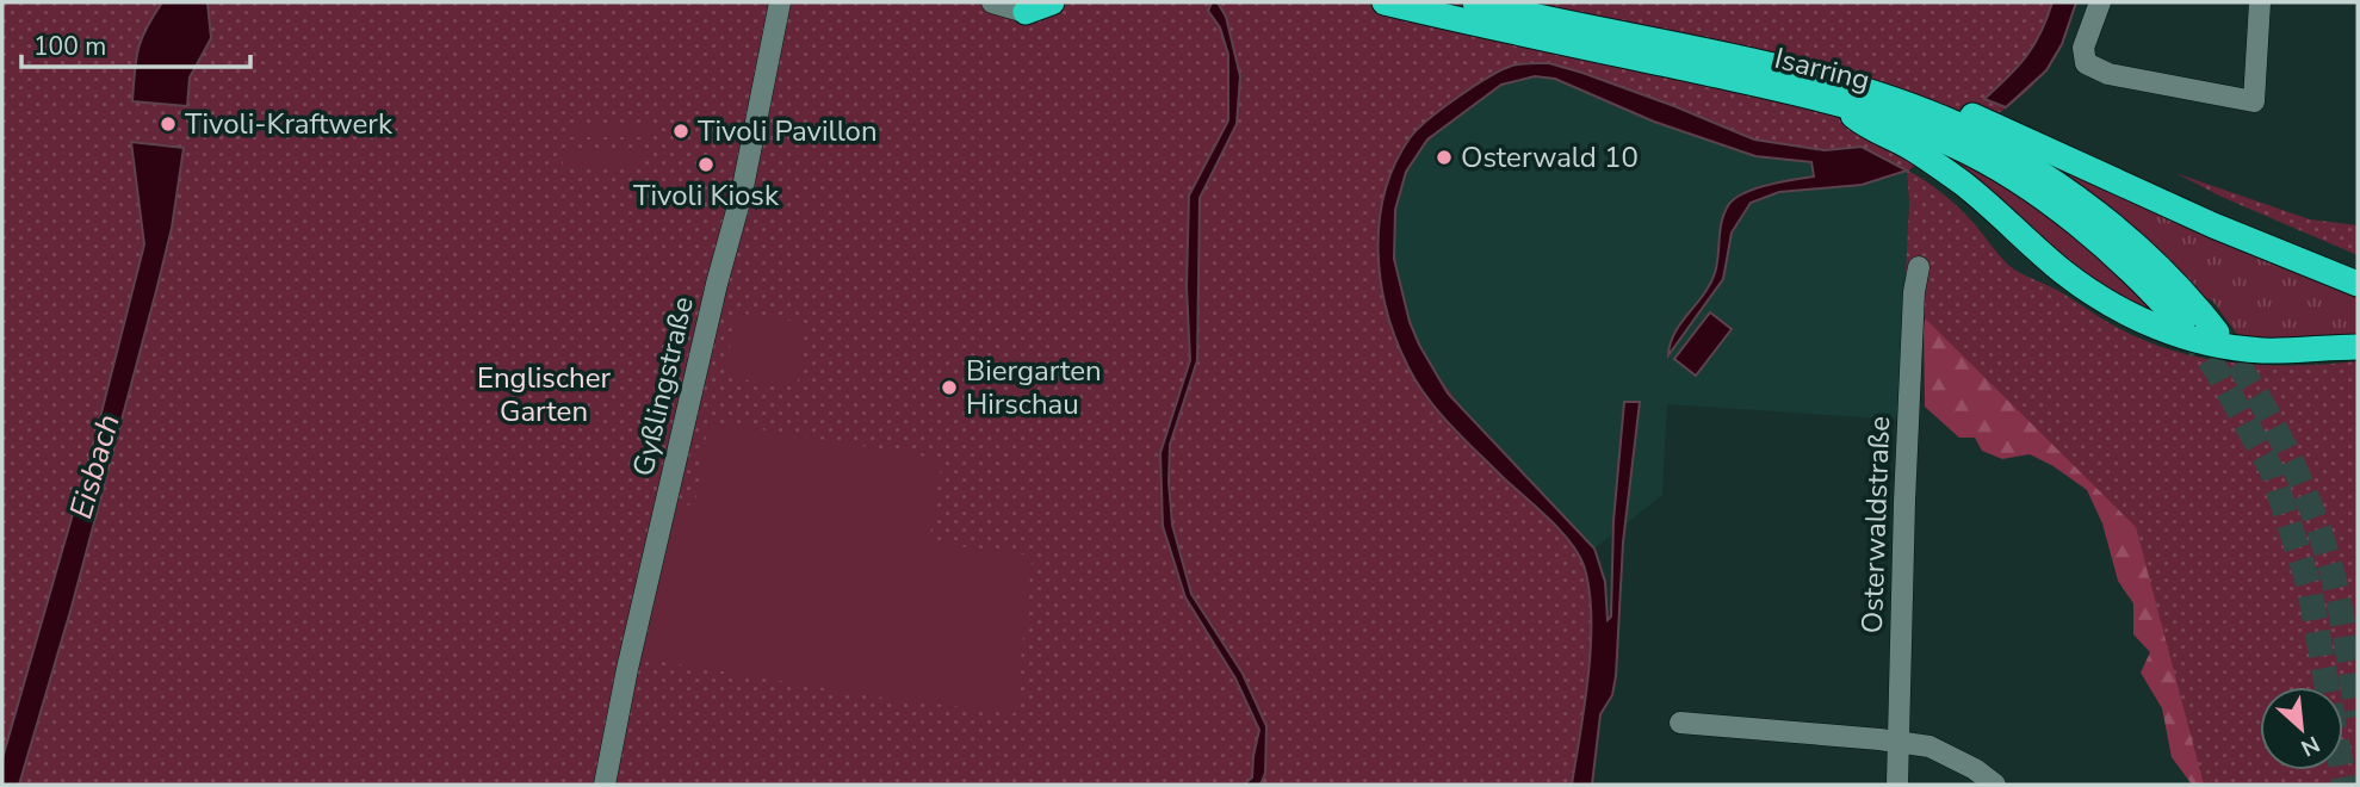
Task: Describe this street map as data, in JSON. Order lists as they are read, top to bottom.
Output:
{
  "streets": {
    "highway": ["Isarring"],
    "street": ["Gyßlingstraße", "Osterwaldstraße"]
  },
  "water": ["Eisbach"],
  "parks": ["Englischer Garten"],
  "places": [
    "Tivoli-Kraftwerk",
    "Tivoli Pavillon",
    "Osterwald 10",
    "Tivoli Kiosk",
    "Biergarten Hirschau"
  ],
  "scale_bar": "100 m",
  "north": "bottom right"
}
